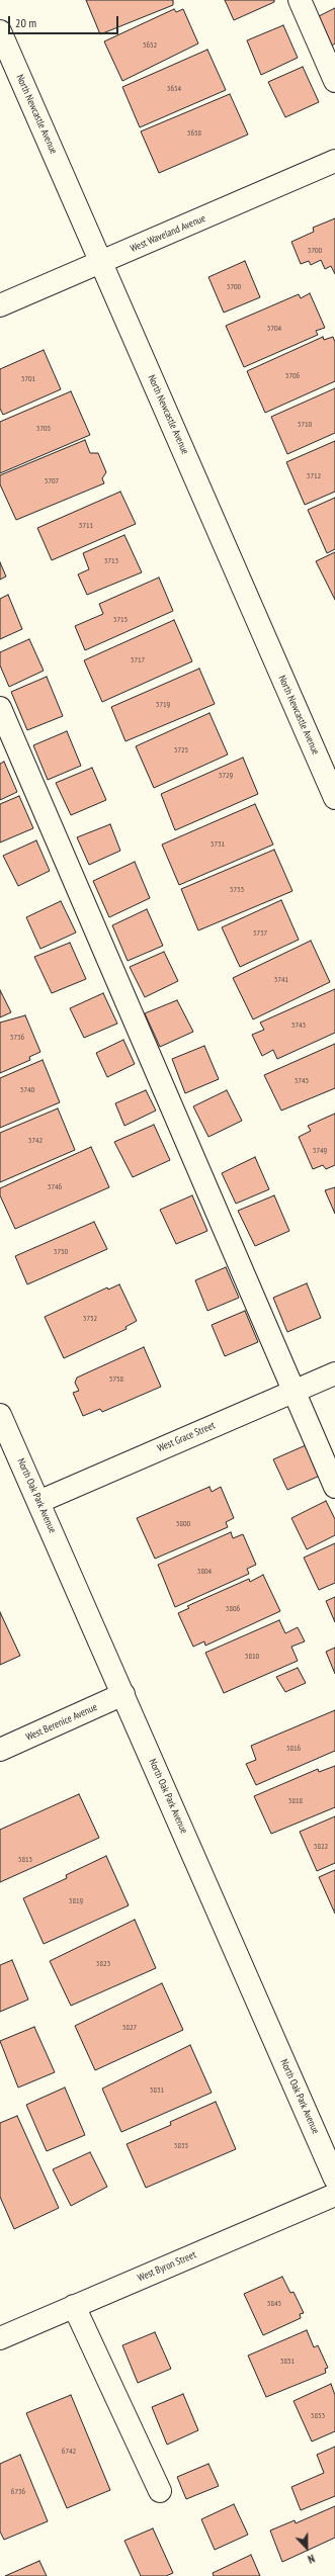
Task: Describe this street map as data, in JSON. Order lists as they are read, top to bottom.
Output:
{
  "streets": {
    "street": [
      "North Newcastle Avenue",
      "West Waveland Avenue",
      "West Grace Street",
      "North Oak Park Avenue",
      "West Berenice Avenue",
      "West Byron Street"
    ]
  },
  "crossings": [
    ["North Newcastle Avenue", "West Waveland Avenue"],
    ["West Grace Street", "North Oak Park Avenue"],
    ["North Oak Park Avenue", "West Berenice Avenue"]
  ],
  "house_numbers": [
    "3652",
    "3654",
    "3658",
    "3700",
    "3700",
    "3704",
    "3706",
    "3701",
    "3710",
    "3705",
    "3712",
    "3707",
    "3711",
    "3713",
    "3715",
    "3717",
    "3719",
    "3725",
    "3729",
    "3731",
    "3733",
    "3737",
    "3741",
    "3743",
    "3736",
    "3745",
    "3740",
    "3742",
    "3749",
    "3746",
    "3750",
    "3752",
    "3758",
    "3800",
    "3804",
    "3806",
    "3810",
    "3816",
    "3818",
    "3822",
    "3815",
    "3819",
    "3823",
    "3827",
    "3831",
    "3835",
    "3845",
    "3851",
    "3853",
    "6742",
    "6736"
  ],
  "scale_bar": "20 m",
  "north": "bottom"
}
